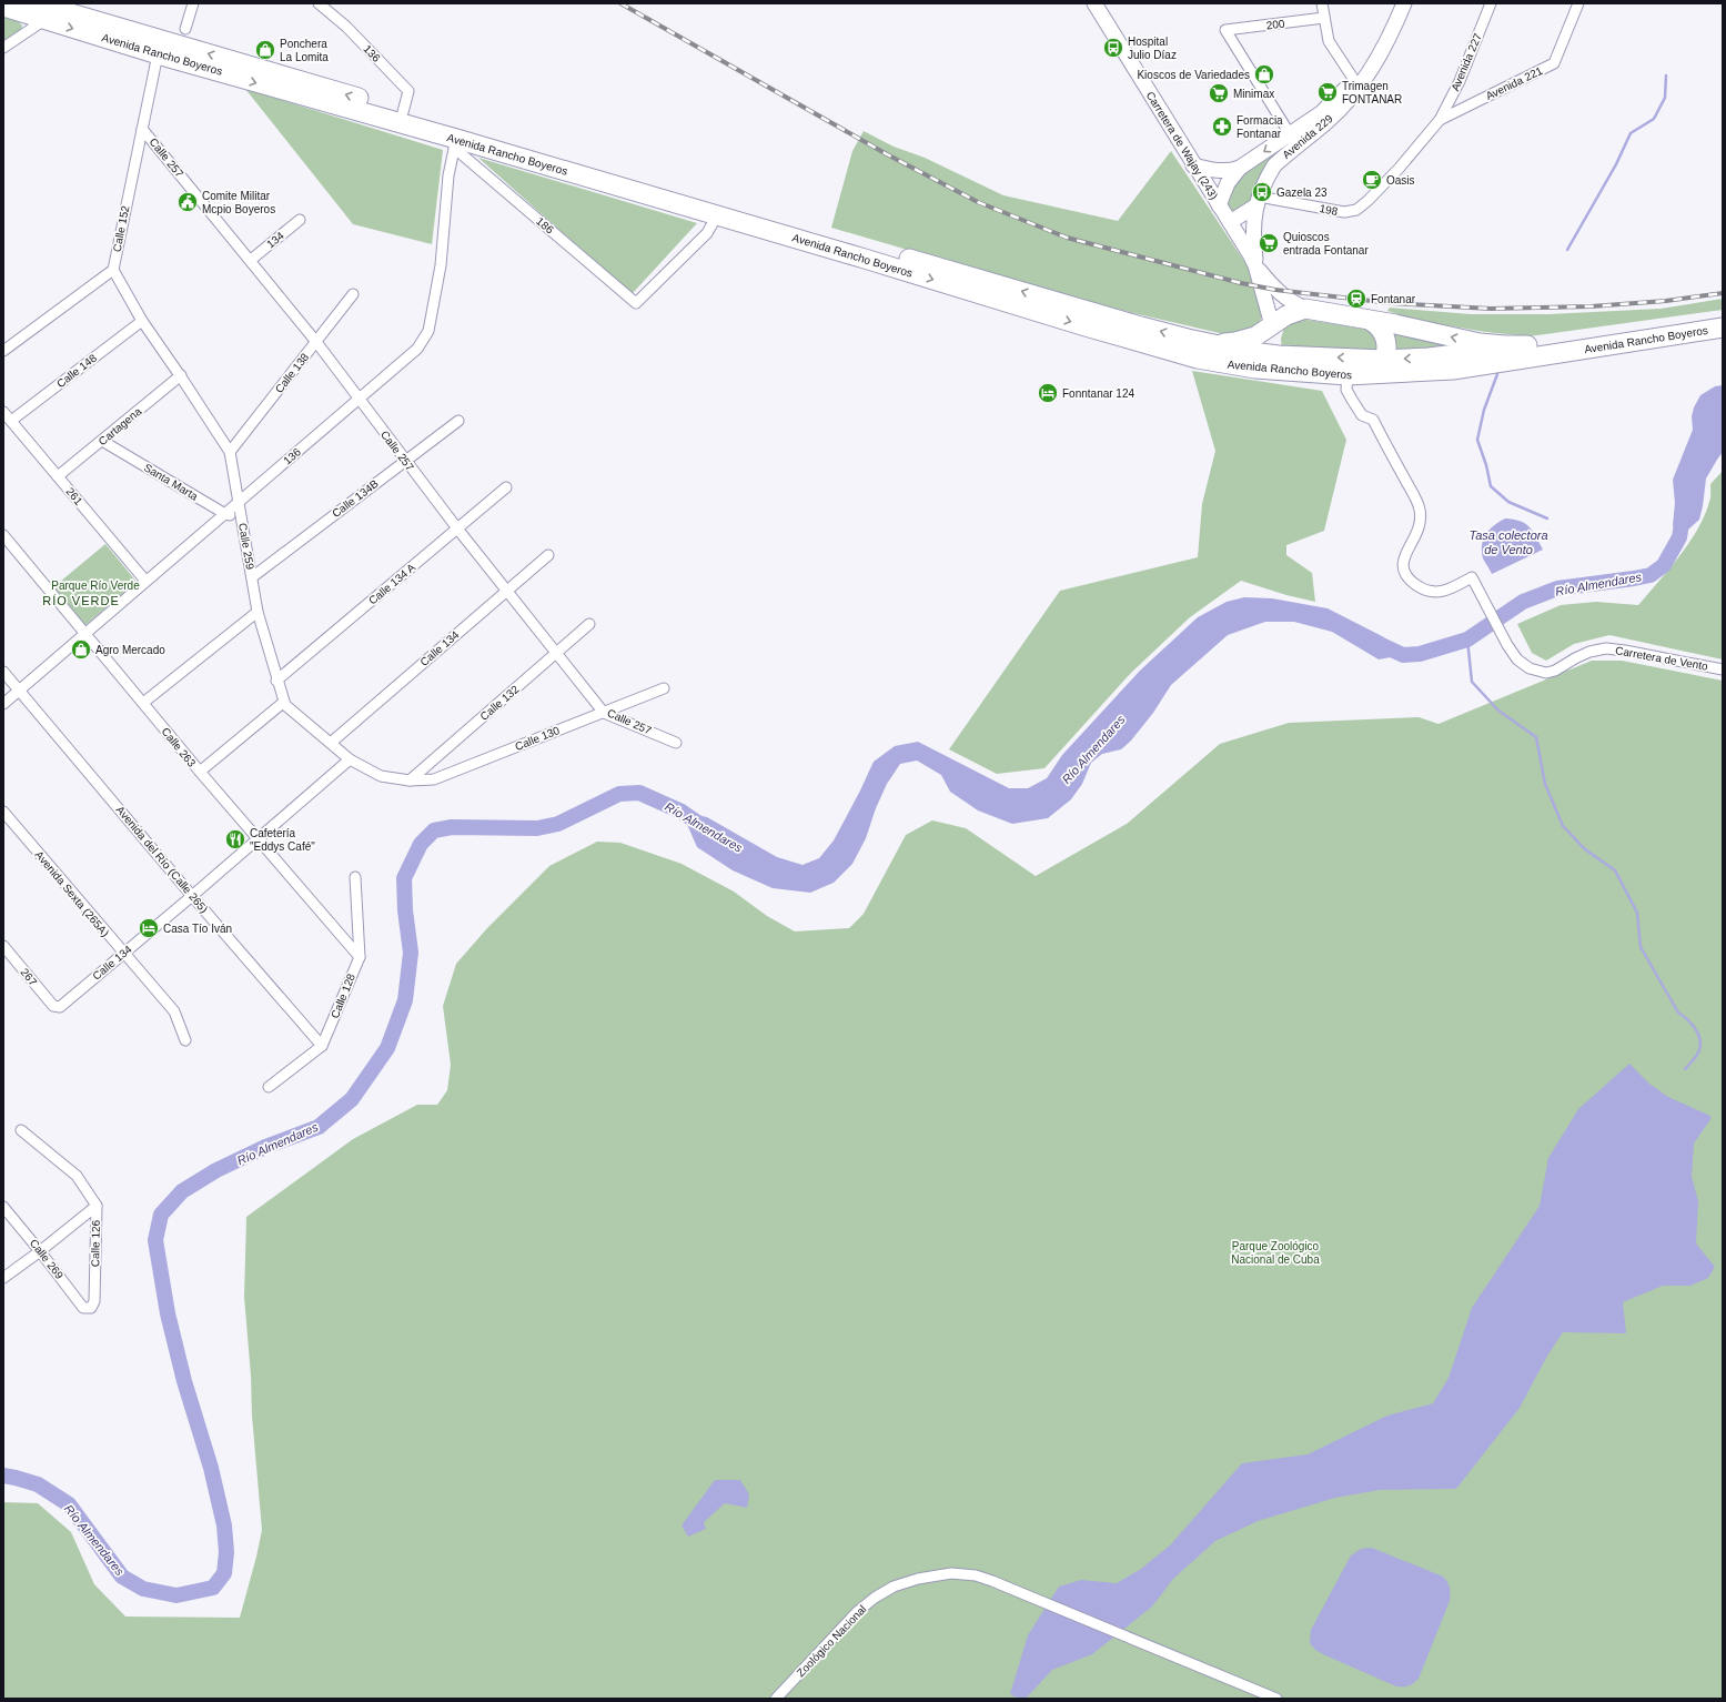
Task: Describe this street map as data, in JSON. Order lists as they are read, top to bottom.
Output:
{
  "streets": {
    "highway": ["Avenida Rancho Boyeros"],
    "street": [
      "200",
      "136",
      "Avenida 227",
      "Avenida 221",
      "Avenida 229",
      "Carretera de Wajay (243)",
      "Calle 257",
      "198",
      "186",
      "Calle 152",
      "134",
      "Calle 148",
      "Calle 138",
      "Cartagena",
      "Santa Marta",
      "261",
      "Calle 134B",
      "Calle 259",
      "Calle 134 A",
      "Calle 134",
      "Carretera de Vento",
      "Calle 132",
      "Calle 130",
      "Calle 263",
      "Avenida del Río (Calle 265)",
      "Avenida Sexta (265A)",
      "267",
      "Calle 128",
      "Calle 126",
      "Calle 269",
      "Zoológico Nacional"
    ]
  },
  "crossings": [
    ["200", "Avenida 229"],
    ["136", "Avenida Rancho Boyeros"],
    ["136", "Calle 257"],
    ["136", "186"],
    ["136", "Santa Marta"],
    ["136", "261"],
    ["136", "Calle 259"],
    ["136", "Calle 263"],
    ["136", "Avenida del Río (Calle 265)"],
    ["Avenida Rancho Boyeros", "186"],
    ["Avenida Rancho Boyeros", "Calle 152"],
    ["Avenida Rancho Boyeros", "Carretera de Vento"],
    ["Avenida 227", "Avenida 221"],
    ["Avenida 227", "198"],
    ["Avenida 221", "198"],
    ["Avenida 229", "Carretera de Wajay (243)"],
    ["Avenida 229", "198"],
    ["Calle 257", "Calle 152"],
    ["Calle 257", "134"],
    ["Calle 257", "Calle 138"],
    ["Calle 257", "Calle 134B"],
    ["Calle 257", "Calle 134 A"],
    ["Calle 257", "Calle 134"],
    ["Calle 257", "Calle 132"],
    ["Calle 257", "Calle 130"],
    ["Calle 152", "Calle 259"],
    ["Calle 148", "261"],
    ["Calle 148", "Calle 259"],
    ["Calle 138", "Calle 259"],
    ["Cartagena", "Santa Marta"],
    ["Cartagena", "261"],
    ["Cartagena", "Calle 259"],
    ["Santa Marta", "Calle 259"],
    ["Calle 134B", "Calle 259"],
    ["Calle 259", "Calle 134 A"],
    ["Calle 259", "Calle 134"],
    ["Calle 259", "Calle 132"],
    ["Calle 259", "Calle 130"],
    ["Calle 134", "Calle 263"],
    ["Calle 134", "Avenida del Río (Calle 265)"],
    ["Calle 134", "Avenida Sexta (265A)"],
    ["Calle 134", "267"],
    ["Calle 132", "Calle 130"],
    ["Calle 263", "Calle 128"],
    ["Avenida del Río (Calle 265)", "Calle 128"],
    ["Calle 126", "Calle 269"]
  ],
  "districts": ["RÍO VERDE"],
  "water": ["Tasa colectora de Vento", "Río Almendares"],
  "parks": ["Parque Río Verde", "Parque Zoológico Nacional de Cuba"],
  "places": {
    "bus stop": ["Hospital Julio Díaz", "Gazela 23"],
    "shop": ["Ponchera La Lomita", "Kioscos de Variedades", "Agro Mercado"],
    "supermarket": ["Trimagen FONTANAR", "Minimax", "Quioscos entrada Fontanar"],
    "pharmacy": ["Formacia Fontanar"],
    "cafe": ["Oasis"],
    "public building": ["Comite Militar Mcpio Boyeros"],
    "station": ["Fontanar"],
    "hotel": ["Fonntanar 124", "Casa Tío Iván"],
    "restaurant": ["Cafetería \"Eddys Café\""]
  }
}
